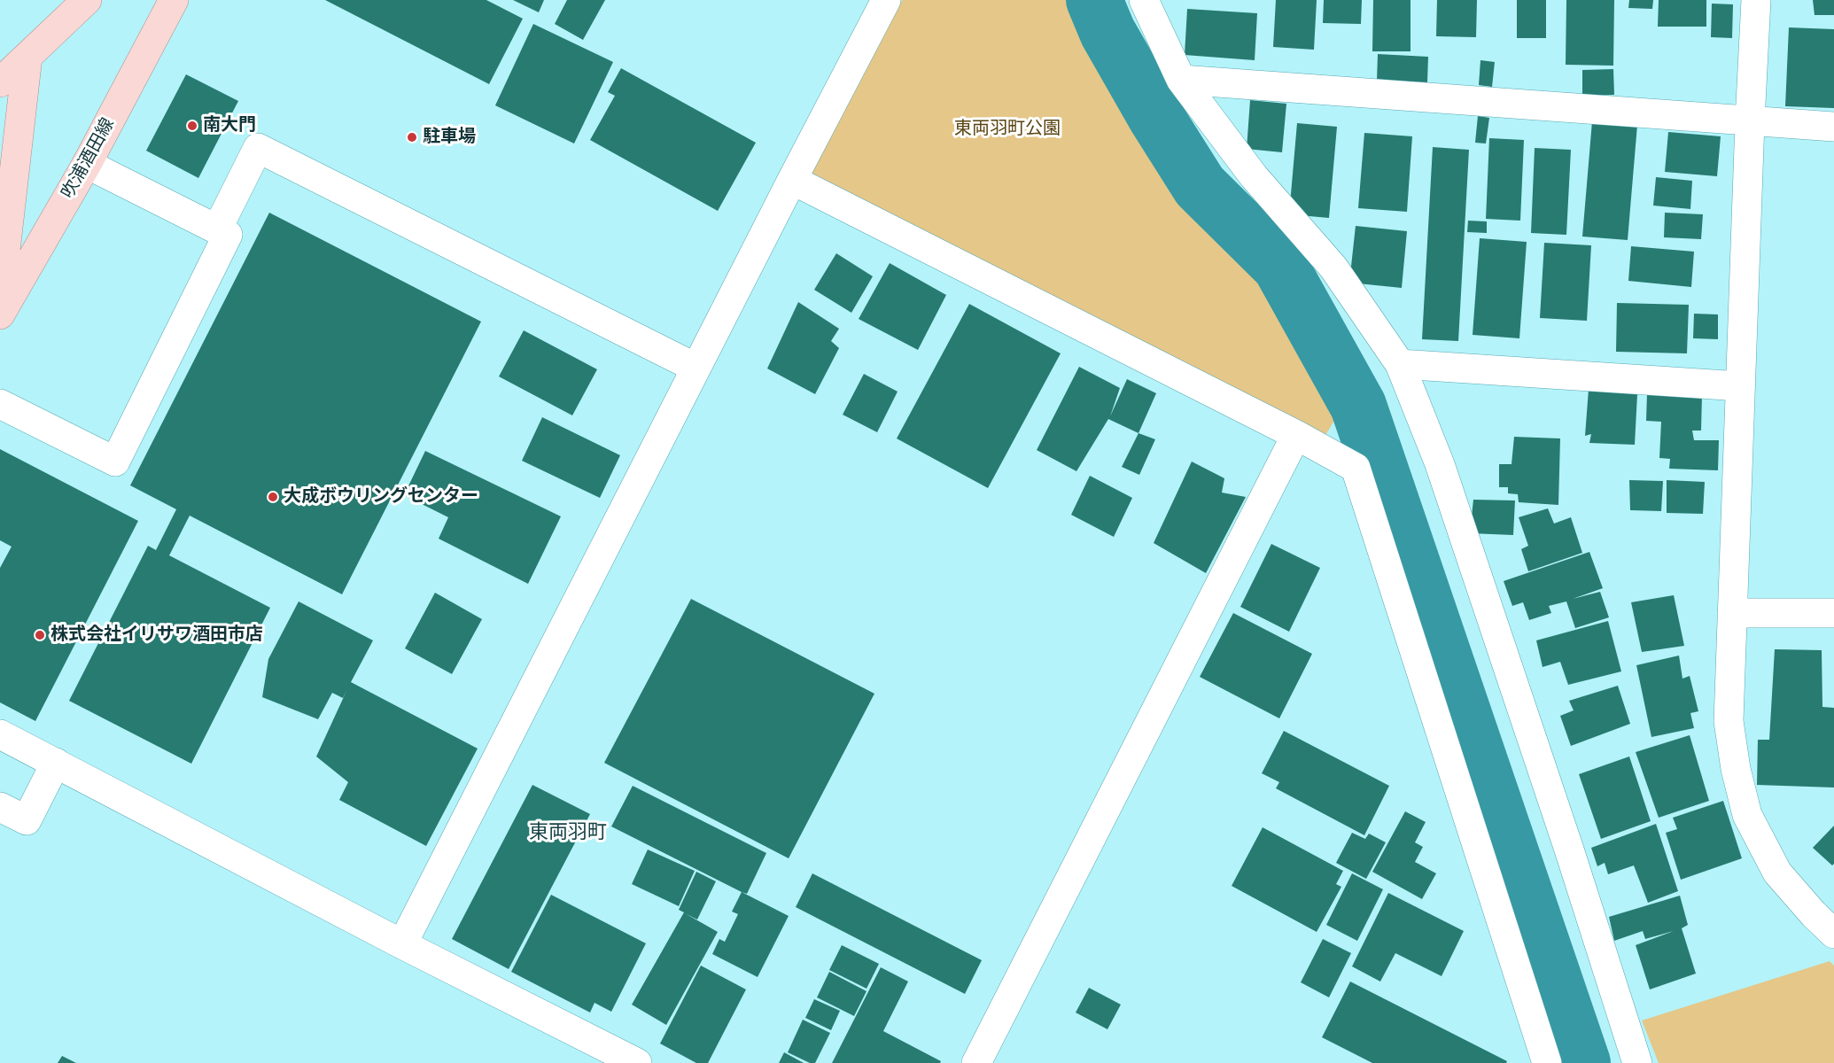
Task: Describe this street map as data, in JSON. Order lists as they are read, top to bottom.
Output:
{
  "streets": {
    "main road": ["吹浦酒田線"]
  },
  "districts": ["東両羽町"],
  "parks": ["東両羽町公園"],
  "places": [
    "南大門",
    "駐車場",
    "大成ボウリングセンター",
    "株式会社イリサワ酒田市店"
  ]
}
